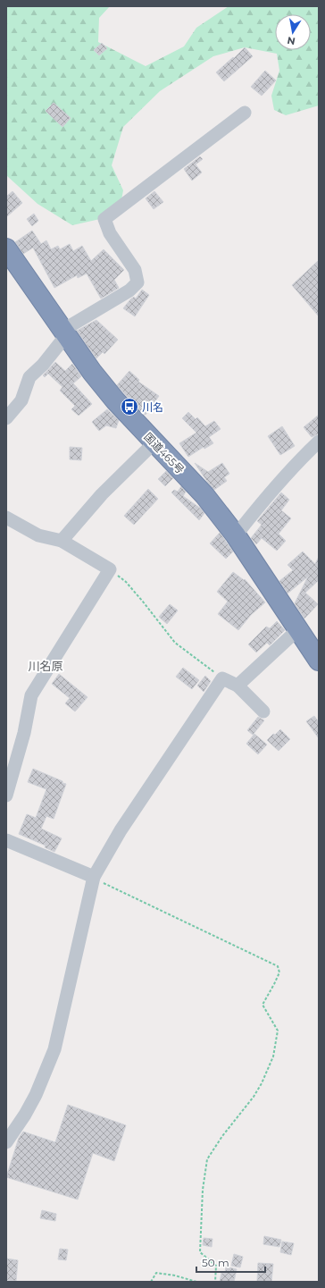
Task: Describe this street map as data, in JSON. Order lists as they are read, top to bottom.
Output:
{
  "streets": {
    "highway": ["国道465号"]
  },
  "districts": ["川名原"],
  "places": {
    "bus stop": ["川名"]
  },
  "scale_bar": "50 m",
  "north": "bottom"
}
